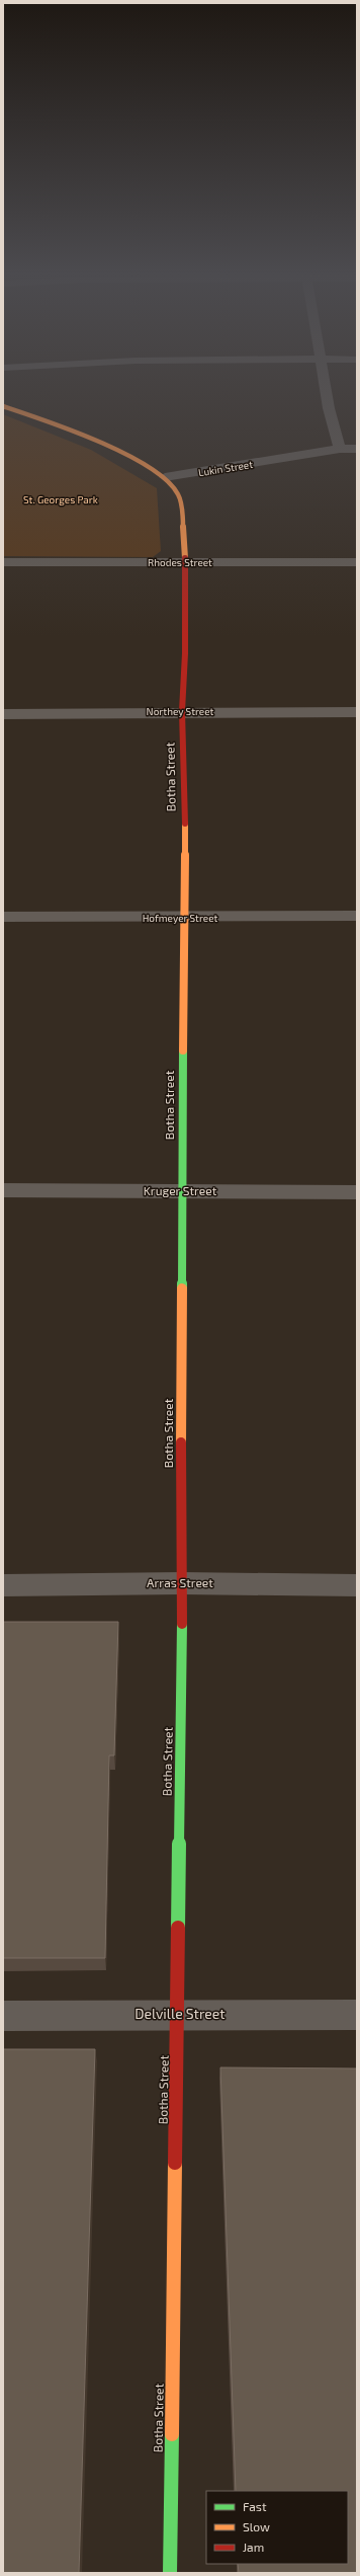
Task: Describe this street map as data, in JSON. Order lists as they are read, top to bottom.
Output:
{
  "streets": {
    "main road": ["Botha Street"],
    "street": [
      "Lukin Street",
      "Rhodes Street",
      "Northey Street",
      "Hofmeyer Street",
      "Kruger Street",
      "Arras Street",
      "Delville Street"
    ]
  },
  "crossings": [
    ["Lukin Street", "Botha Street"],
    ["Rhodes Street", "Botha Street"],
    ["Northey Street", "Botha Street"],
    ["Botha Street", "Hofmeyer Street"],
    ["Botha Street", "Kruger Street"],
    ["Botha Street", "Arras Street"],
    ["Botha Street", "Delville Street"]
  ],
  "parks": ["St. Georges Park"],
  "legend": ["Fast", "Slow", "Jam"]
}
